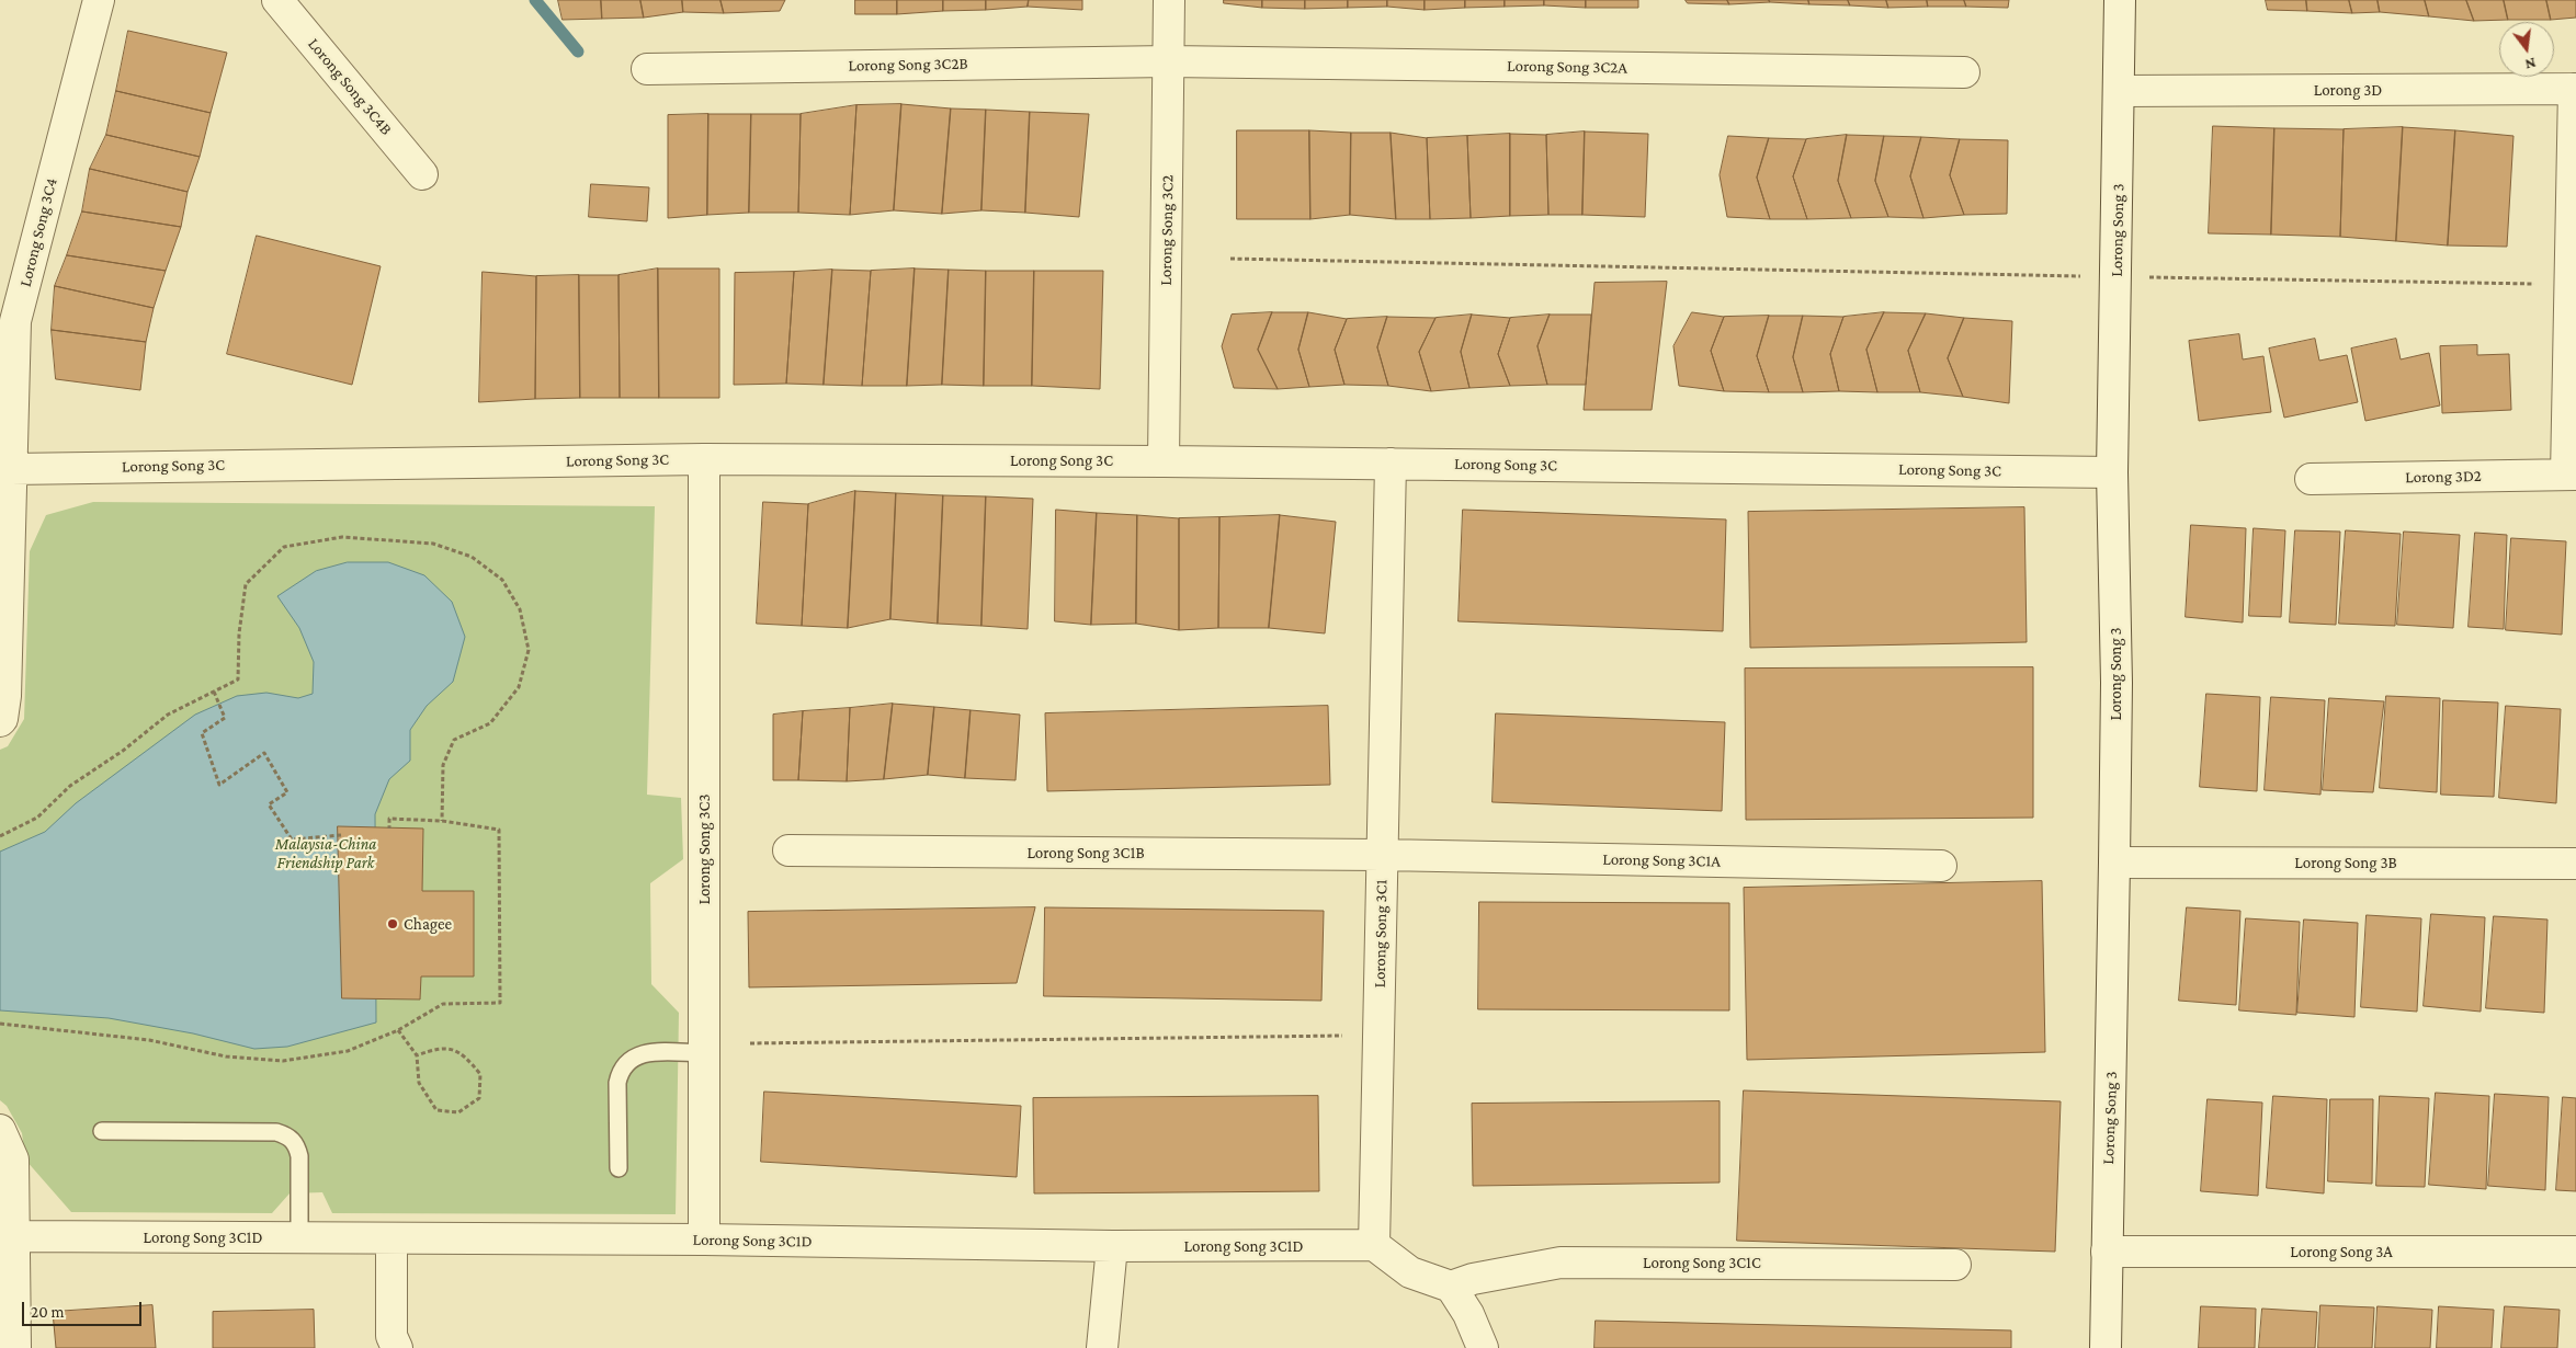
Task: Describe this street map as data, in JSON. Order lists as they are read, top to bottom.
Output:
{
  "streets": {
    "street": [
      "Lorong Song 3C2B",
      "Lorong Song 3C2A",
      "Lorong Song 3C4B",
      "Lorong 3D",
      "Lorong Song 3C2",
      "Lorong Song 3",
      "Lorong Song 3C4",
      "Lorong Song 3C",
      "Lorong 3D2",
      "Lorong Song 3C3",
      "Lorong Song 3C1B",
      "Lorong Song 3C1A",
      "Lorong Song 3B",
      "Lorong Song 3C1",
      "Lorong Song 3C1D",
      "Lorong Song 3A",
      "Lorong Song 3C1C"
    ]
  },
  "crossings": [
    ["Lorong Song 3C2B", "Lorong Song 3C2A"],
    ["Lorong Song 3C2B", "Lorong Song 3C2"],
    ["Lorong Song 3C2A", "Lorong Song 3C2"],
    ["Lorong 3D", "Lorong Song 3"],
    ["Lorong Song 3C2", "Lorong Song 3C"],
    ["Lorong Song 3", "Lorong Song 3C"],
    ["Lorong Song 3", "Lorong Song 3B"],
    ["Lorong Song 3", "Lorong Song 3A"],
    ["Lorong Song 3C4", "Lorong Song 3C"],
    ["Lorong Song 3C", "Lorong Song 3C3"],
    ["Lorong Song 3C", "Lorong Song 3C1"],
    ["Lorong Song 3C3", "Lorong Song 3C1D"],
    ["Lorong Song 3C1B", "Lorong Song 3C1A"],
    ["Lorong Song 3C1B", "Lorong Song 3C1"],
    ["Lorong Song 3C1A", "Lorong Song 3C1"],
    ["Lorong Song 3C1", "Lorong Song 3C1D"]
  ],
  "parks": ["Malaysia-China Friendship Park"],
  "places": ["Chagee"],
  "scale_bar": "20 m",
  "north": "bottom"
}
